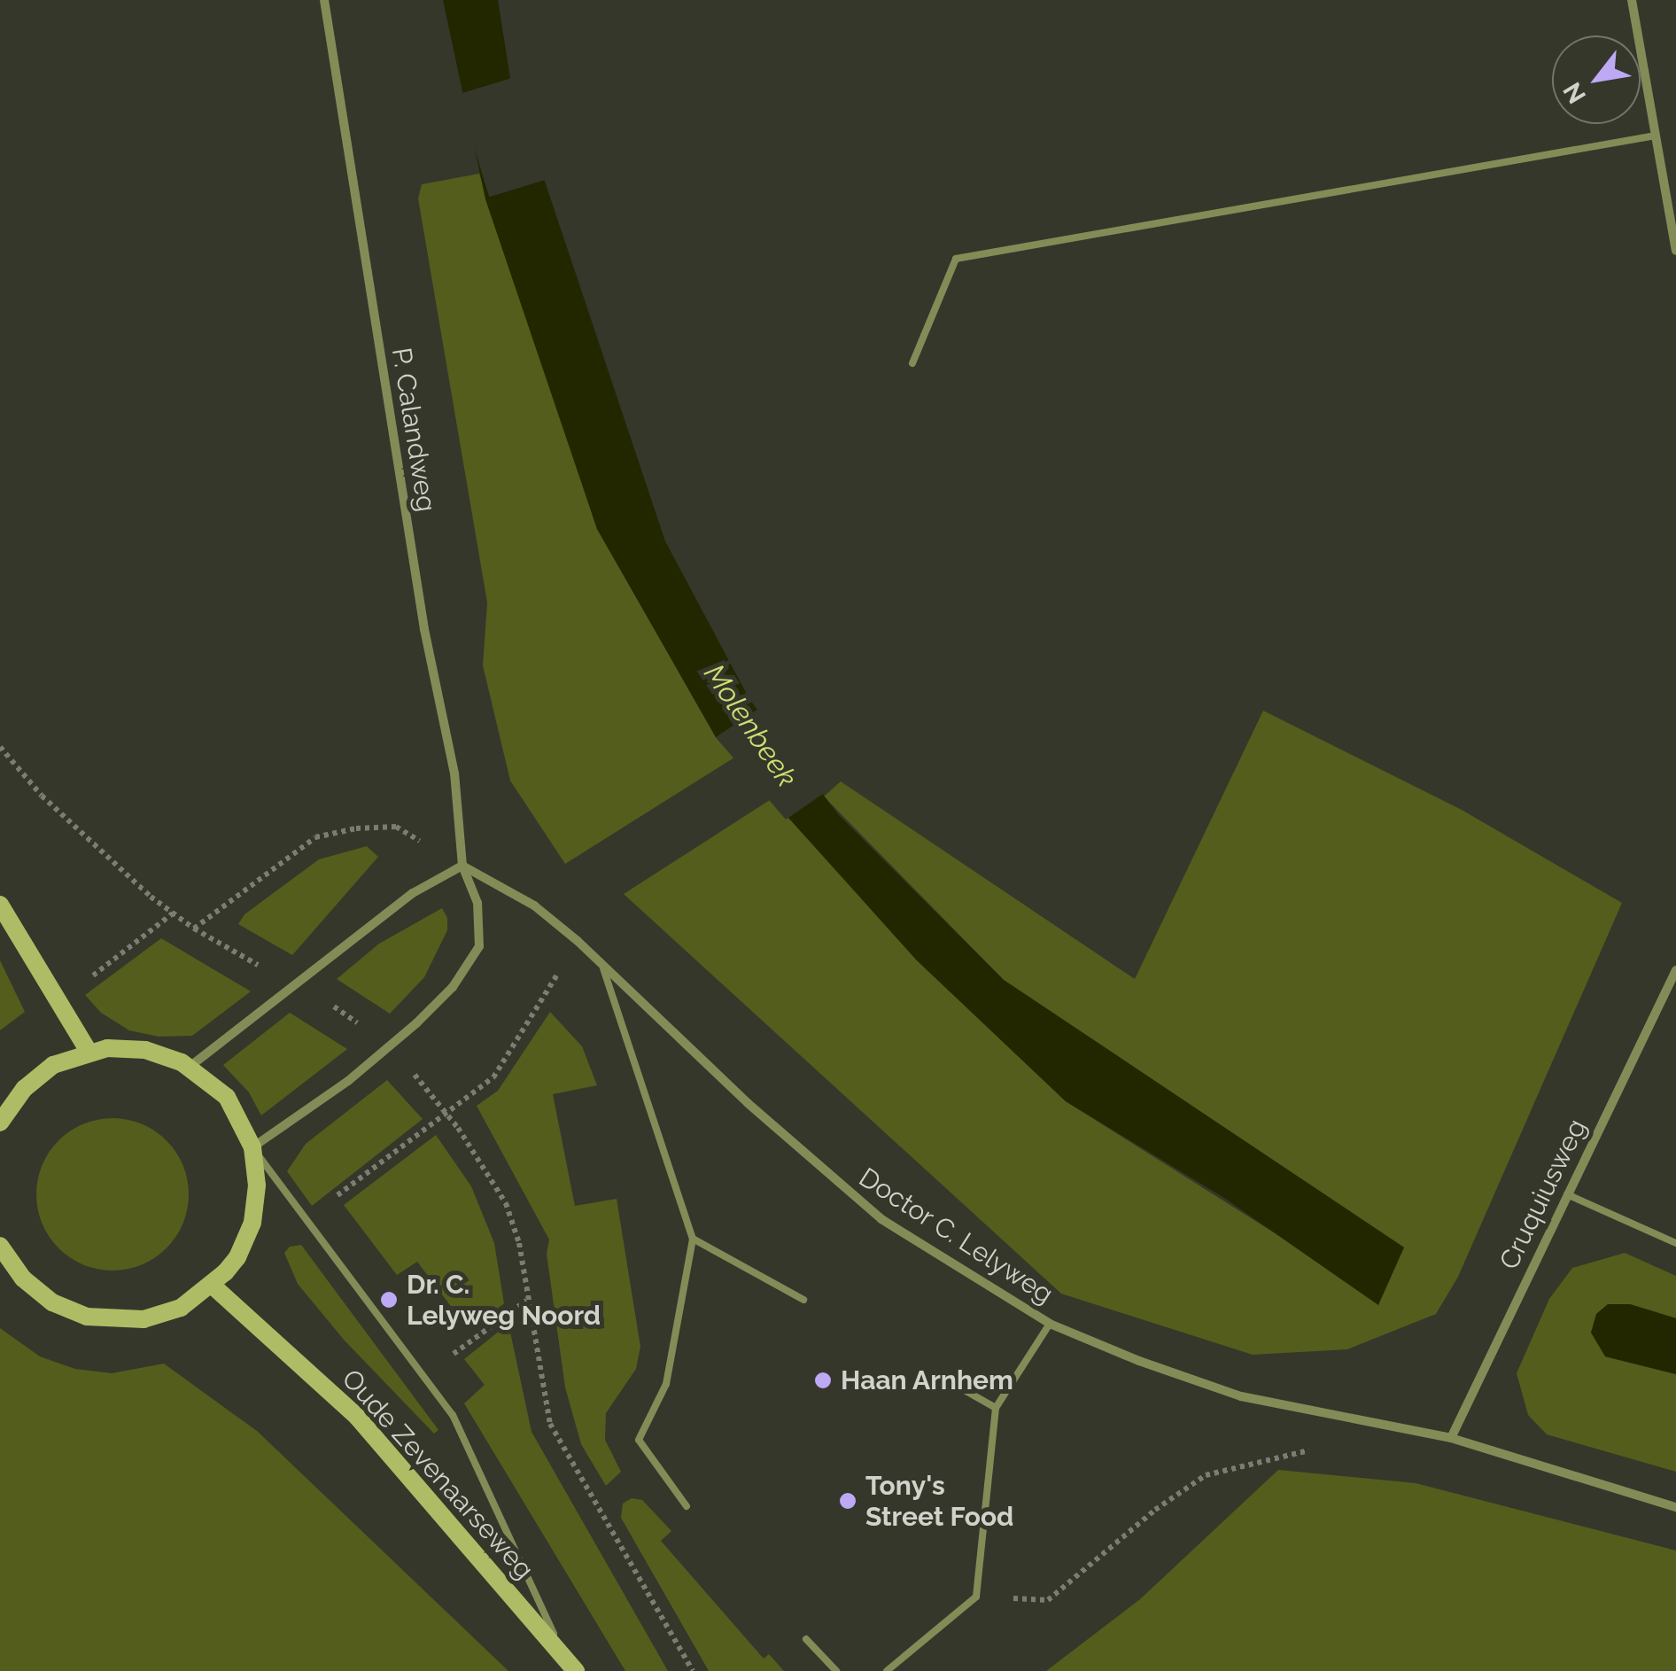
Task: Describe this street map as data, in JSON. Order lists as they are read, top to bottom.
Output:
{
  "streets": {
    "street": [
      "P. Calandweg",
      "Cruquiusweg",
      "Doctor C. Lelyweg",
      "Oude Zevenaarseweg"
    ]
  },
  "crossings": [
    ["P. Calandweg", "Doctor C. Lelyweg"],
    ["Cruquiusweg", "Doctor C. Lelyweg"]
  ],
  "water": ["Molenbeek"],
  "places": ["Dr. C. Lelyweg Noord", "Haan Arnhem", "Tony's Street Food"],
  "north": "bottom left"
}
